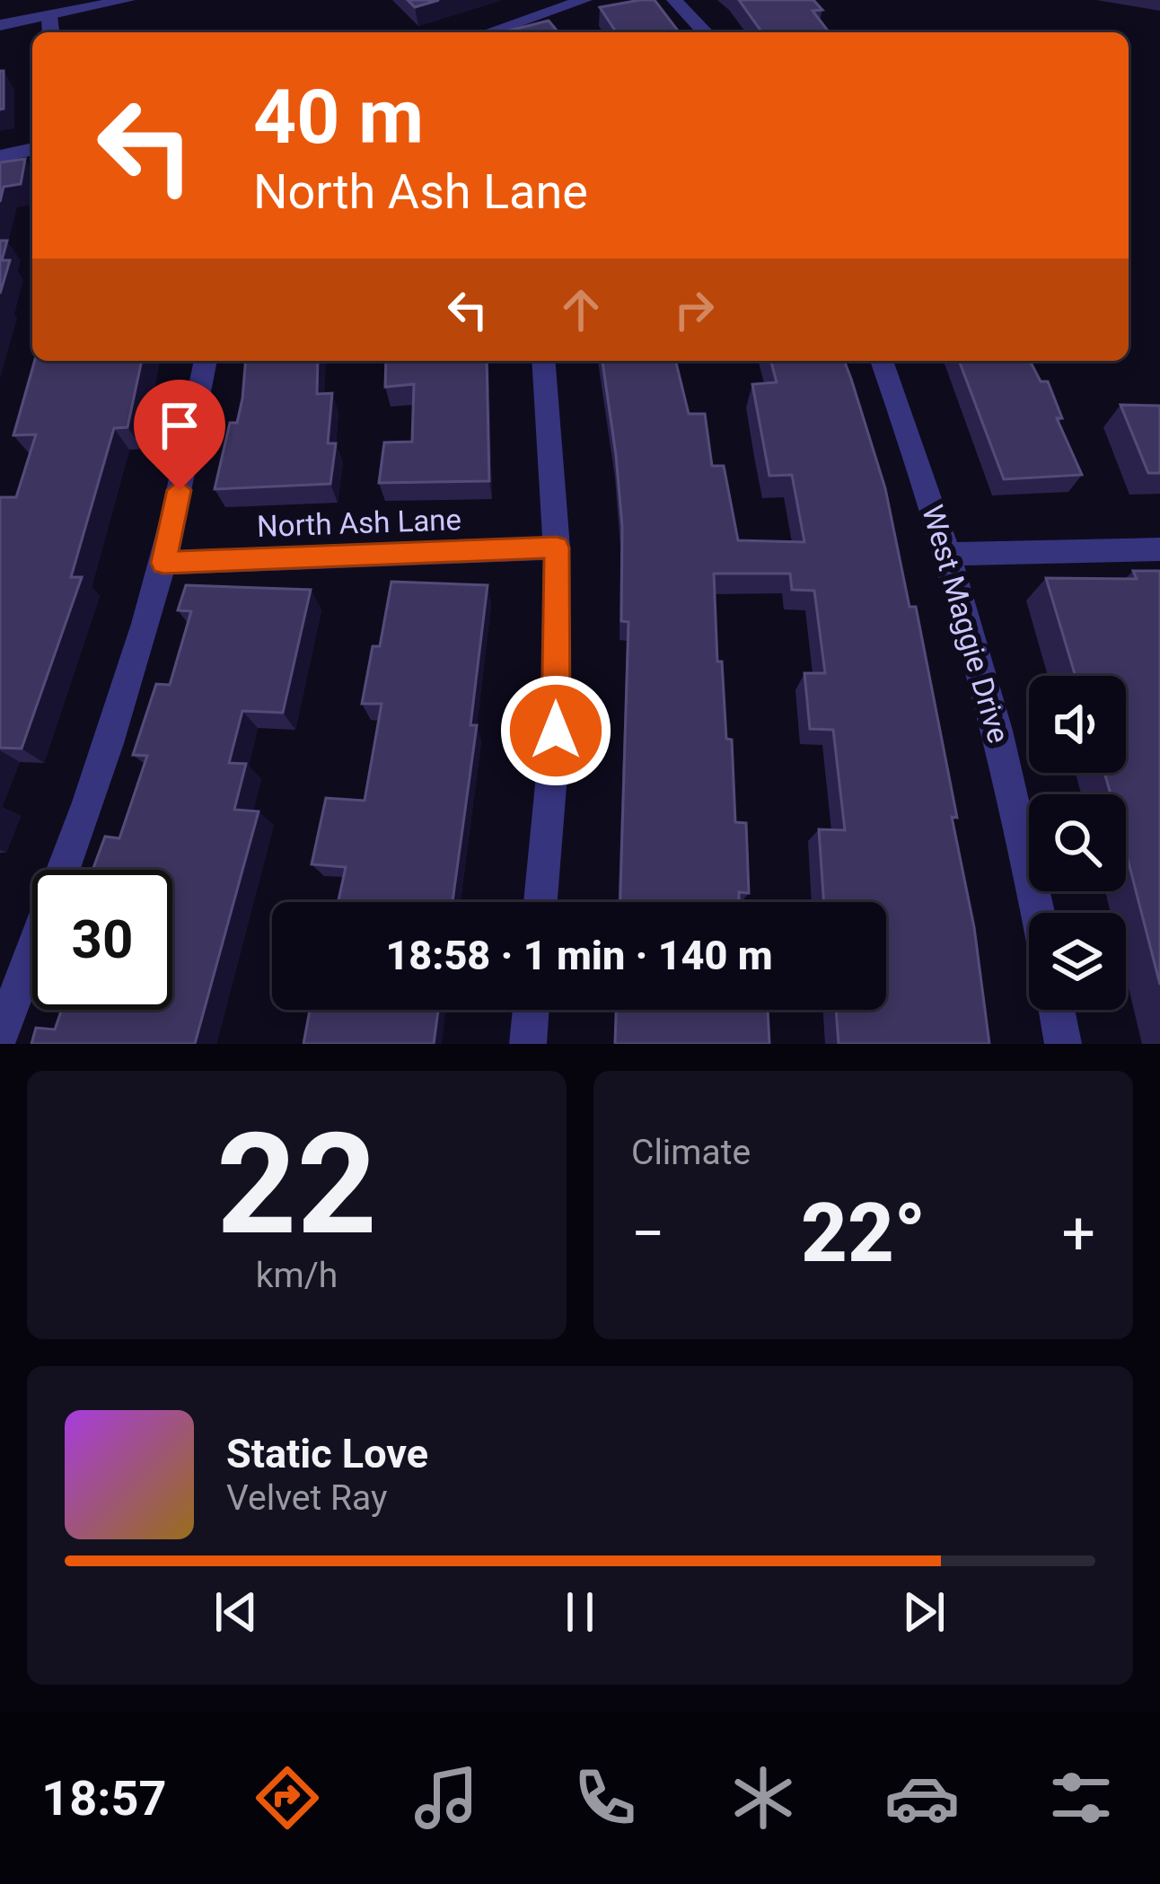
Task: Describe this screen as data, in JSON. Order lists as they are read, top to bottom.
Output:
{
  "streets": {
    "street": ["North Ash Lane", "West Maggie Drive"]
  },
  "page": {
    "turn": ["40 m", "North Ash Lane"],
    "limit": "30",
    "trip": "18:58 · 1 min · 140 m",
    "tile": [
      ["22", "km/h"],
      "Climate"
    ],
    "heat": ["−", "22°", "+"],
    "song": ["Static Love", "Velvet Ray"],
    "tabs": "18:57"
  }
}
